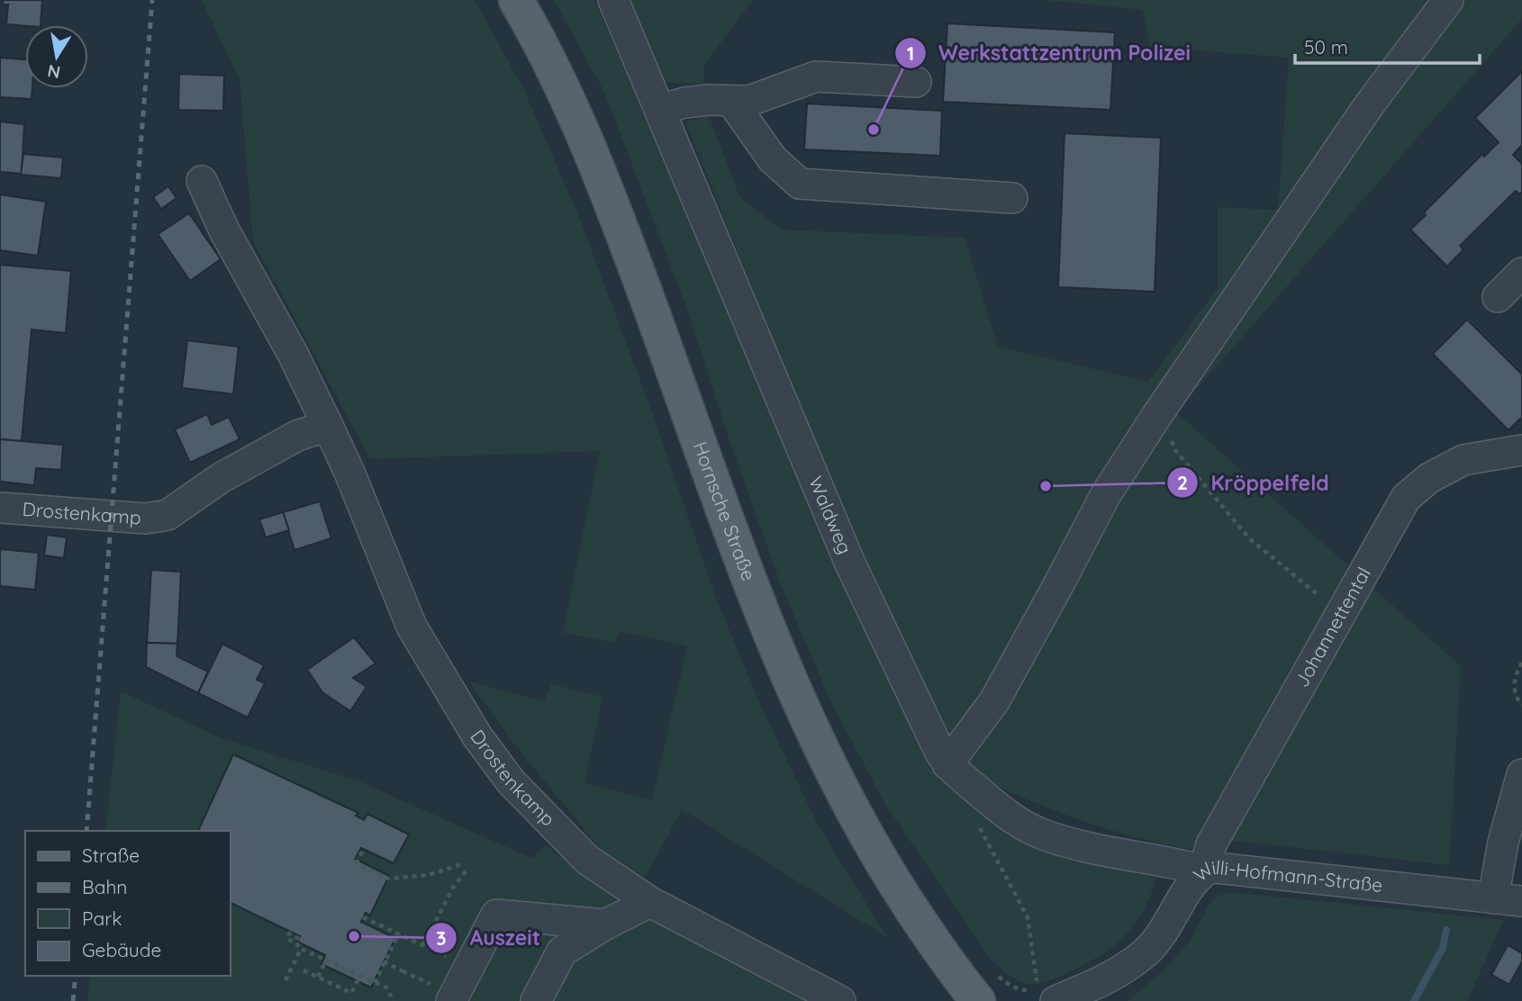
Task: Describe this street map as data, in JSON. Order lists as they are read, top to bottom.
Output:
{
  "streets": {
    "main road": ["Hornsche Straße"],
    "street": [
      "Drostenkamp",
      "Waldweg",
      "Johannettental",
      "Willi-Hofmann-Straße"
    ]
  },
  "crossings": [
    ["Waldweg", "Johannettental"],
    ["Waldweg", "Willi-Hofmann-Straße"],
    ["Johannettental", "Willi-Hofmann-Straße"]
  ],
  "places": ["Werkstattzentrum Polizei", "Kröppelfeld", "Auszeit"],
  "legend": [
    "Straße",
    "Bahn",
    "Park",
    "Gebäude"
  ],
  "scale_bar": "50 m",
  "north": "bottom"
}
